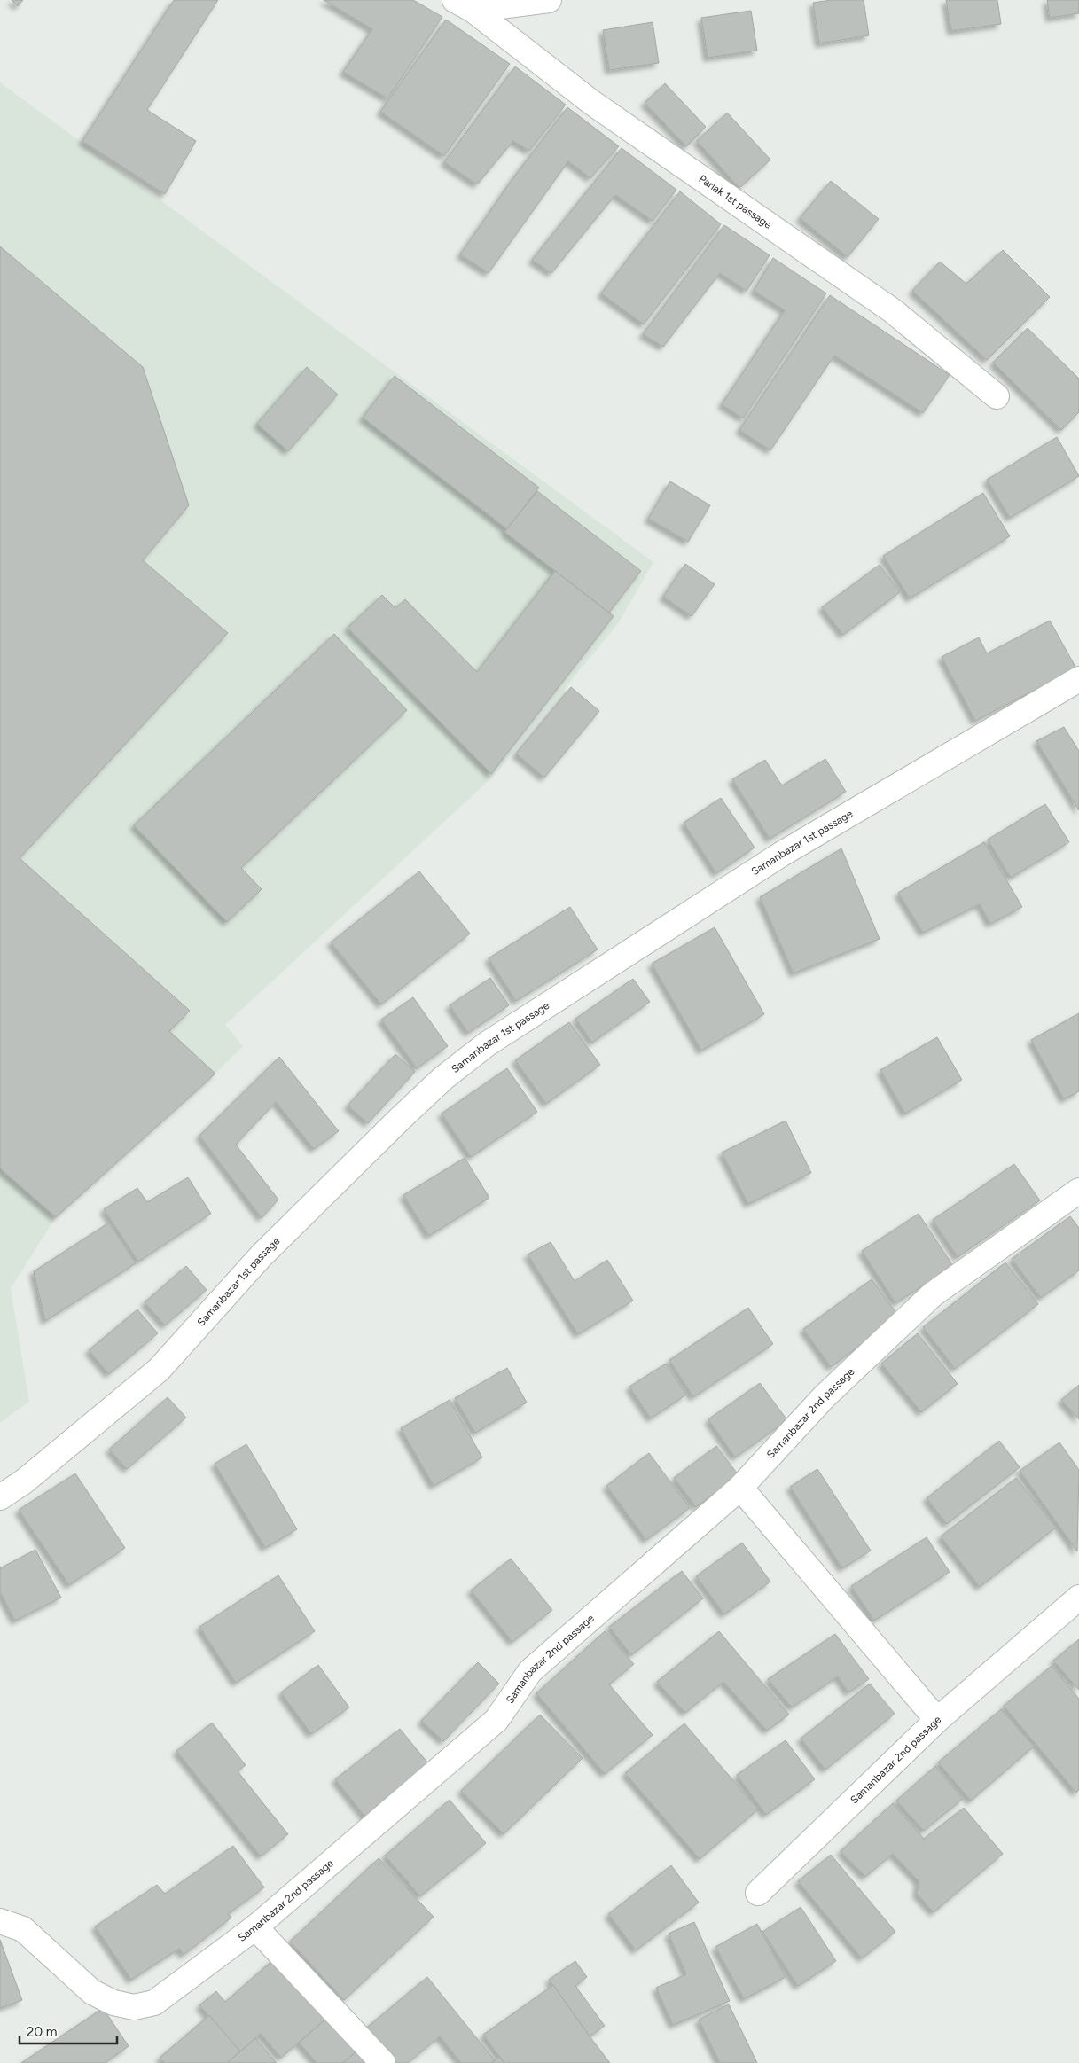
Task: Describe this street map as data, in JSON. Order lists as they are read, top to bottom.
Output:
{
  "streets": {
    "street": ["Parlak 1st passage", "Samanbazar 1st passage", "Samanbazar 2nd passage"]
  },
  "scale_bar": "20 m"
}
